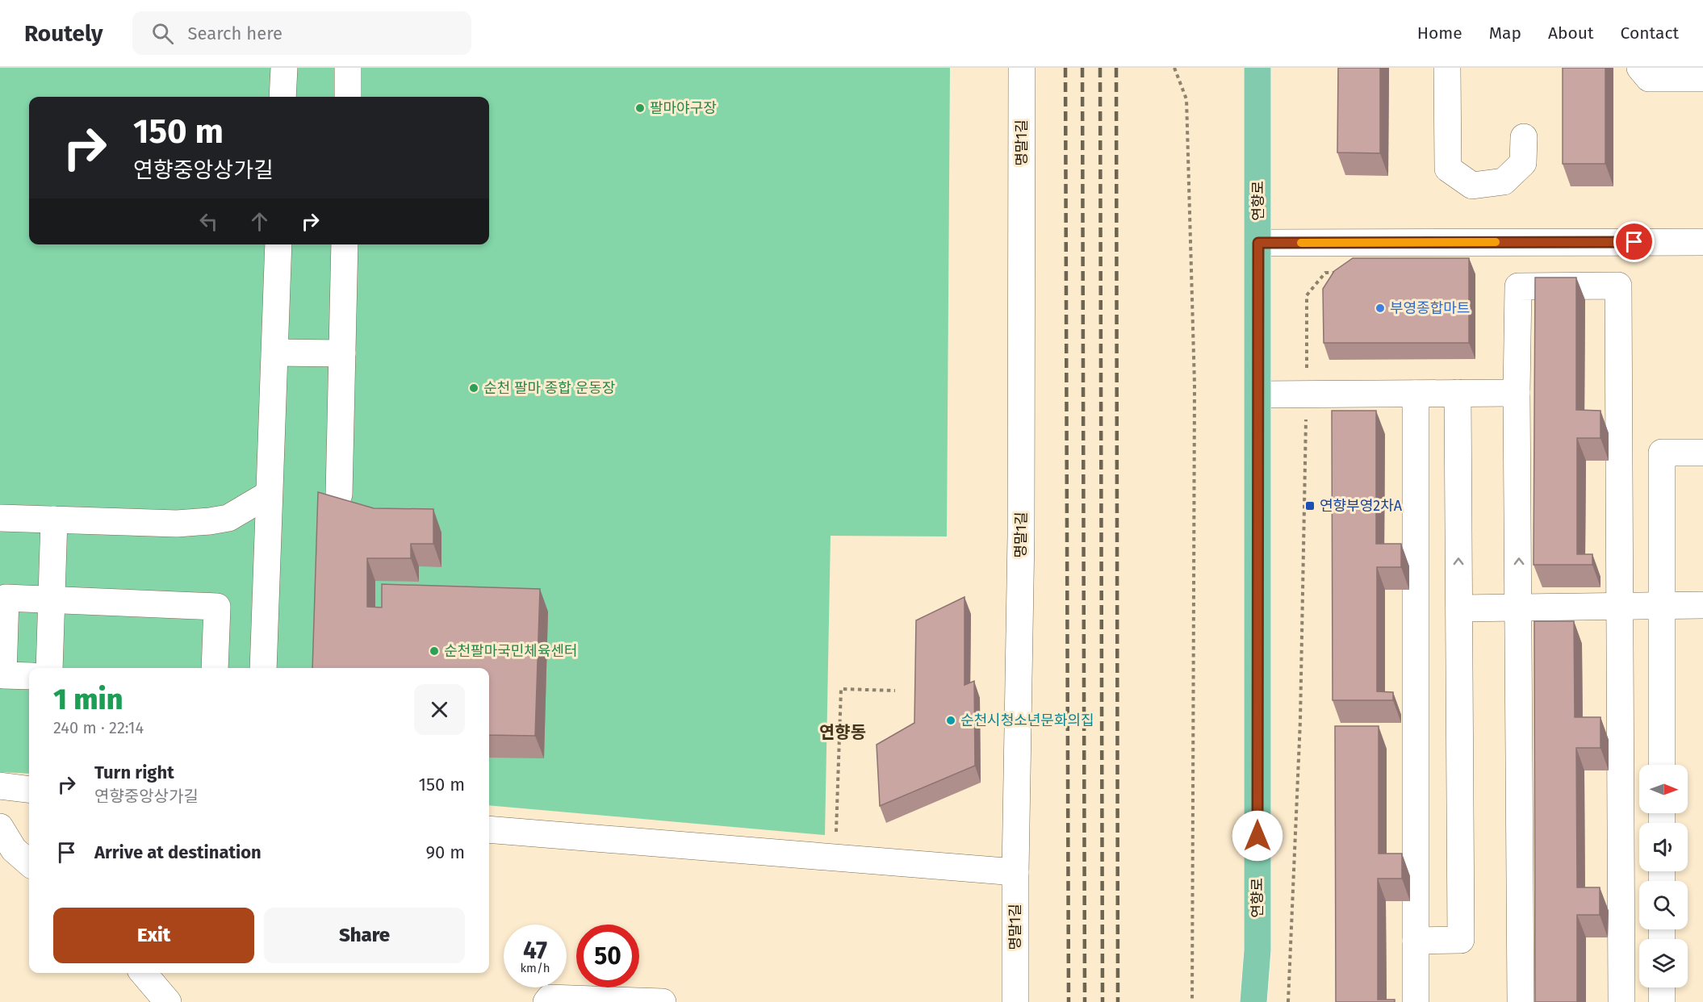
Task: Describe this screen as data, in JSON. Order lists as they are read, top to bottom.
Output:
{
  "streets": {
    "main road": ["연향로"],
    "street": ["명말1길"]
  },
  "districts": ["연향동"],
  "places": {
    "other": [
      "팔마야구장",
      "부영종합마트",
      "순천 팔마 종합 운동장",
      "순천팔마국민체육센터",
      "순천시청소년문화의집"
    ],
    "transit": ["연향부영2차A"]
  },
  "north": "right",
  "page": {
    "header": "Routely",
    "search": "Search here",
    "nav": [
      "Home",
      "Map",
      "About",
      "Contact"
    ],
    "turn": ["150 m", "연향중앙상가길"],
    "heading": ["1 min", "240 m · 22:14"],
    "list": [
      {
        "name": "Turn right",
        "note": "연향중앙상가길",
        "value": "150 m"
      },
      {
        "name": "Arrive at destination",
        "value": "90 m"
      }
    ],
    "buttons": ["Exit", "Share"],
    "speed": "47 km/h",
    "limit": "50"
  }
}
